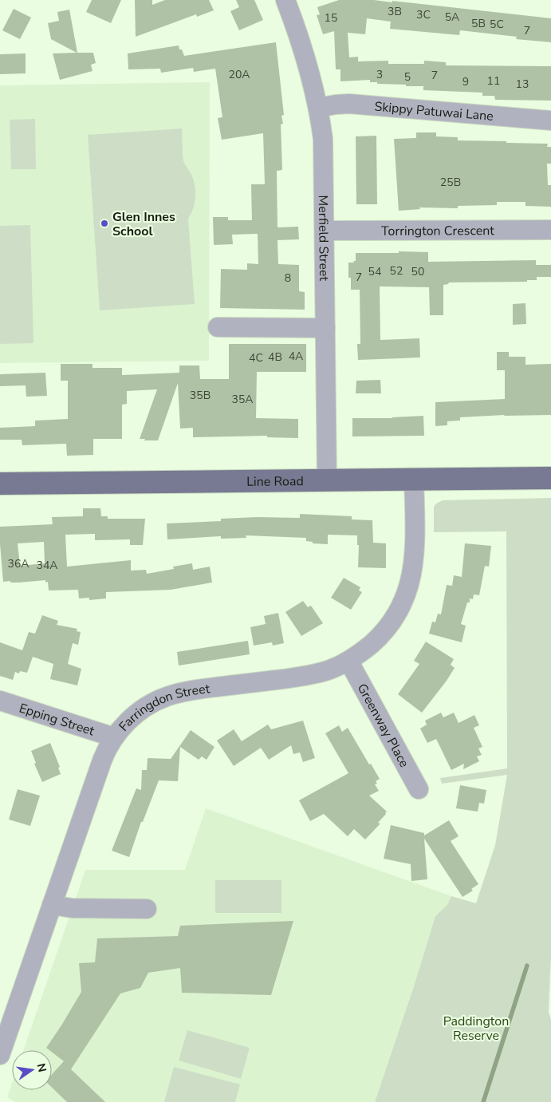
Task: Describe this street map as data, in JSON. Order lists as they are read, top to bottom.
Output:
{
  "streets": {
    "main road": ["Line Road"],
    "street": [
      "Skippy Patuwai Lane",
      "Torrington Crescent",
      "Merfield Street",
      "Farringdon Street",
      "Epping Street",
      "Greenway Place"
    ]
  },
  "crossings": [
    ["Skippy Patuwai Lane", "Merfield Street"],
    ["Torrington Crescent", "Merfield Street"],
    ["Merfield Street", "Line Road"],
    ["Line Road", "Farringdon Street"],
    ["Farringdon Street", "Epping Street"],
    ["Farringdon Street", "Greenway Place"]
  ],
  "parks": ["Paddington Reserve"],
  "places": ["Glen Innes School"],
  "house_numbers": [
    "3B",
    "3C",
    "5A",
    "15",
    "5B",
    "5C",
    "7",
    "20A",
    "3",
    "7",
    "5",
    "11",
    "9",
    "13",
    "25B",
    "52",
    "54",
    "50",
    "7",
    "8",
    "4A",
    "4B",
    "4C",
    "35B",
    "35A",
    "36A",
    "34A"
  ],
  "north": "right"
}
